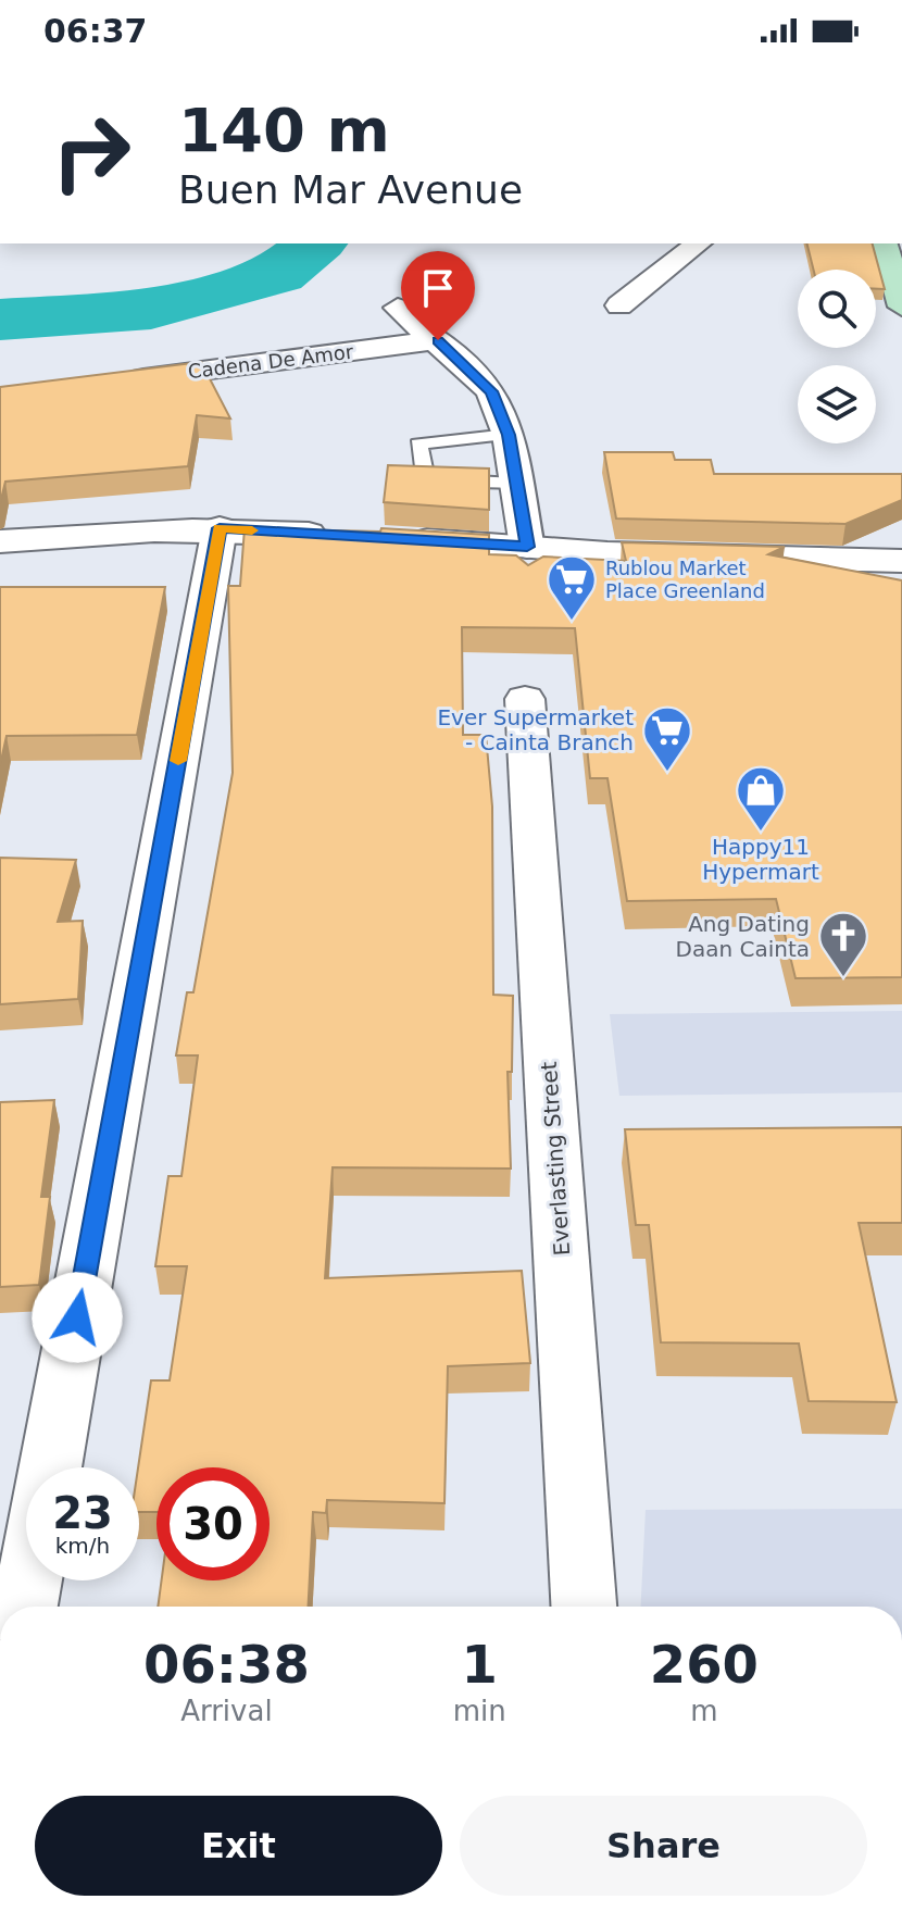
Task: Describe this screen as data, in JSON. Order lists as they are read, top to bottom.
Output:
{
  "streets": {
    "street": ["Cadena De Amor", "Everlasting Street"]
  },
  "places": {
    "supermarket": ["Rublou Market Place Greenland", "Ever Supermarket - Cainta Branch"],
    "shop": ["Happy11 Hypermart"],
    "church": ["Ang Dating Daan Cainta"]
  },
  "page": {
    "status": "06:37",
    "turn": ["140 m", "Buen Mar Avenue"],
    "speed": "23 km/h",
    "limit": "30",
    "eta": [
      "06:38",
      "Arrival",
      "1",
      "min",
      "260",
      "m"
    ],
    "buttons": ["Exit", "Share"]
  }
}
